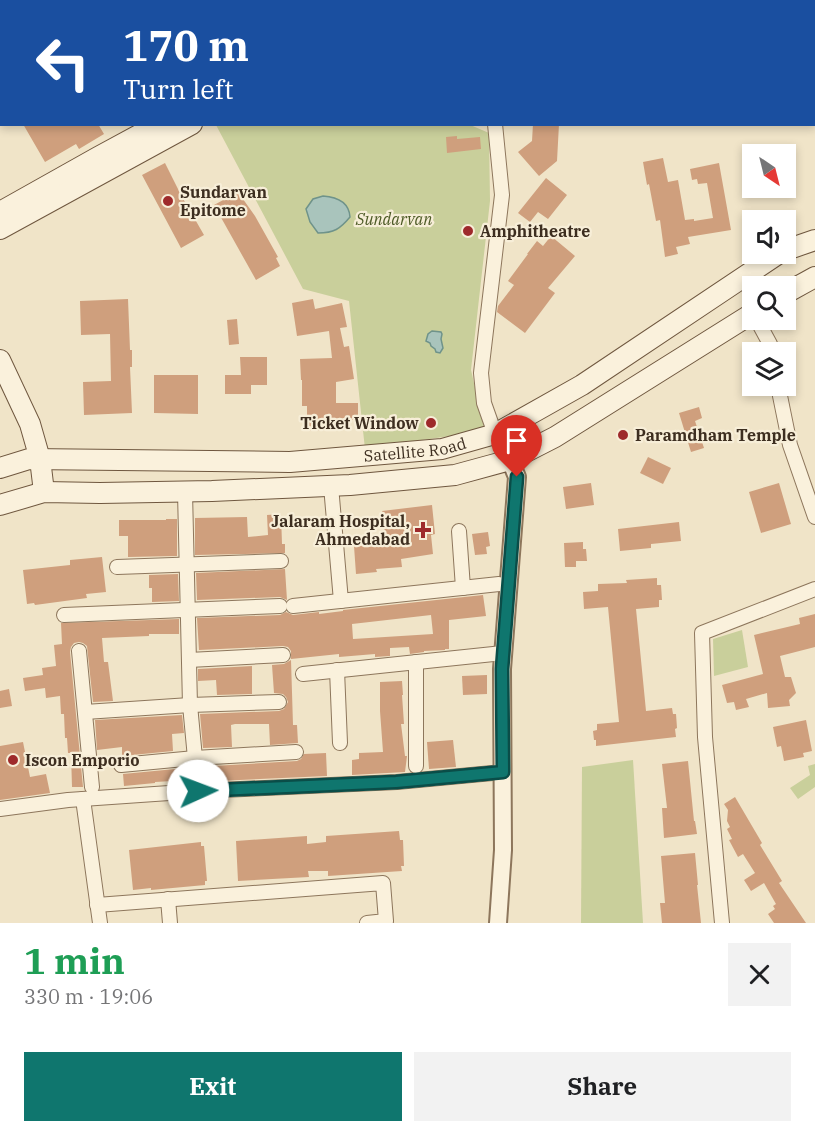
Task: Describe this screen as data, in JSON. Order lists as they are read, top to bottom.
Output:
{
  "streets": {
    "main road": ["Satellite Road"]
  },
  "parks": ["Sundarvan"],
  "places": {
    "other": [
      "Sundarvan Epitome",
      "Amphitheatre",
      "Ticket Window",
      "Paramdham Temple",
      "Iscon Emporio"
    ],
    "health": ["Jalaram Hospital, Ahmedabad"]
  },
  "north": "bottom right",
  "page": {
    "turn": ["170 m", "Turn left"],
    "heading": ["1 min", "330 m · 19:06"],
    "buttons": ["Exit", "Share"]
  }
}
